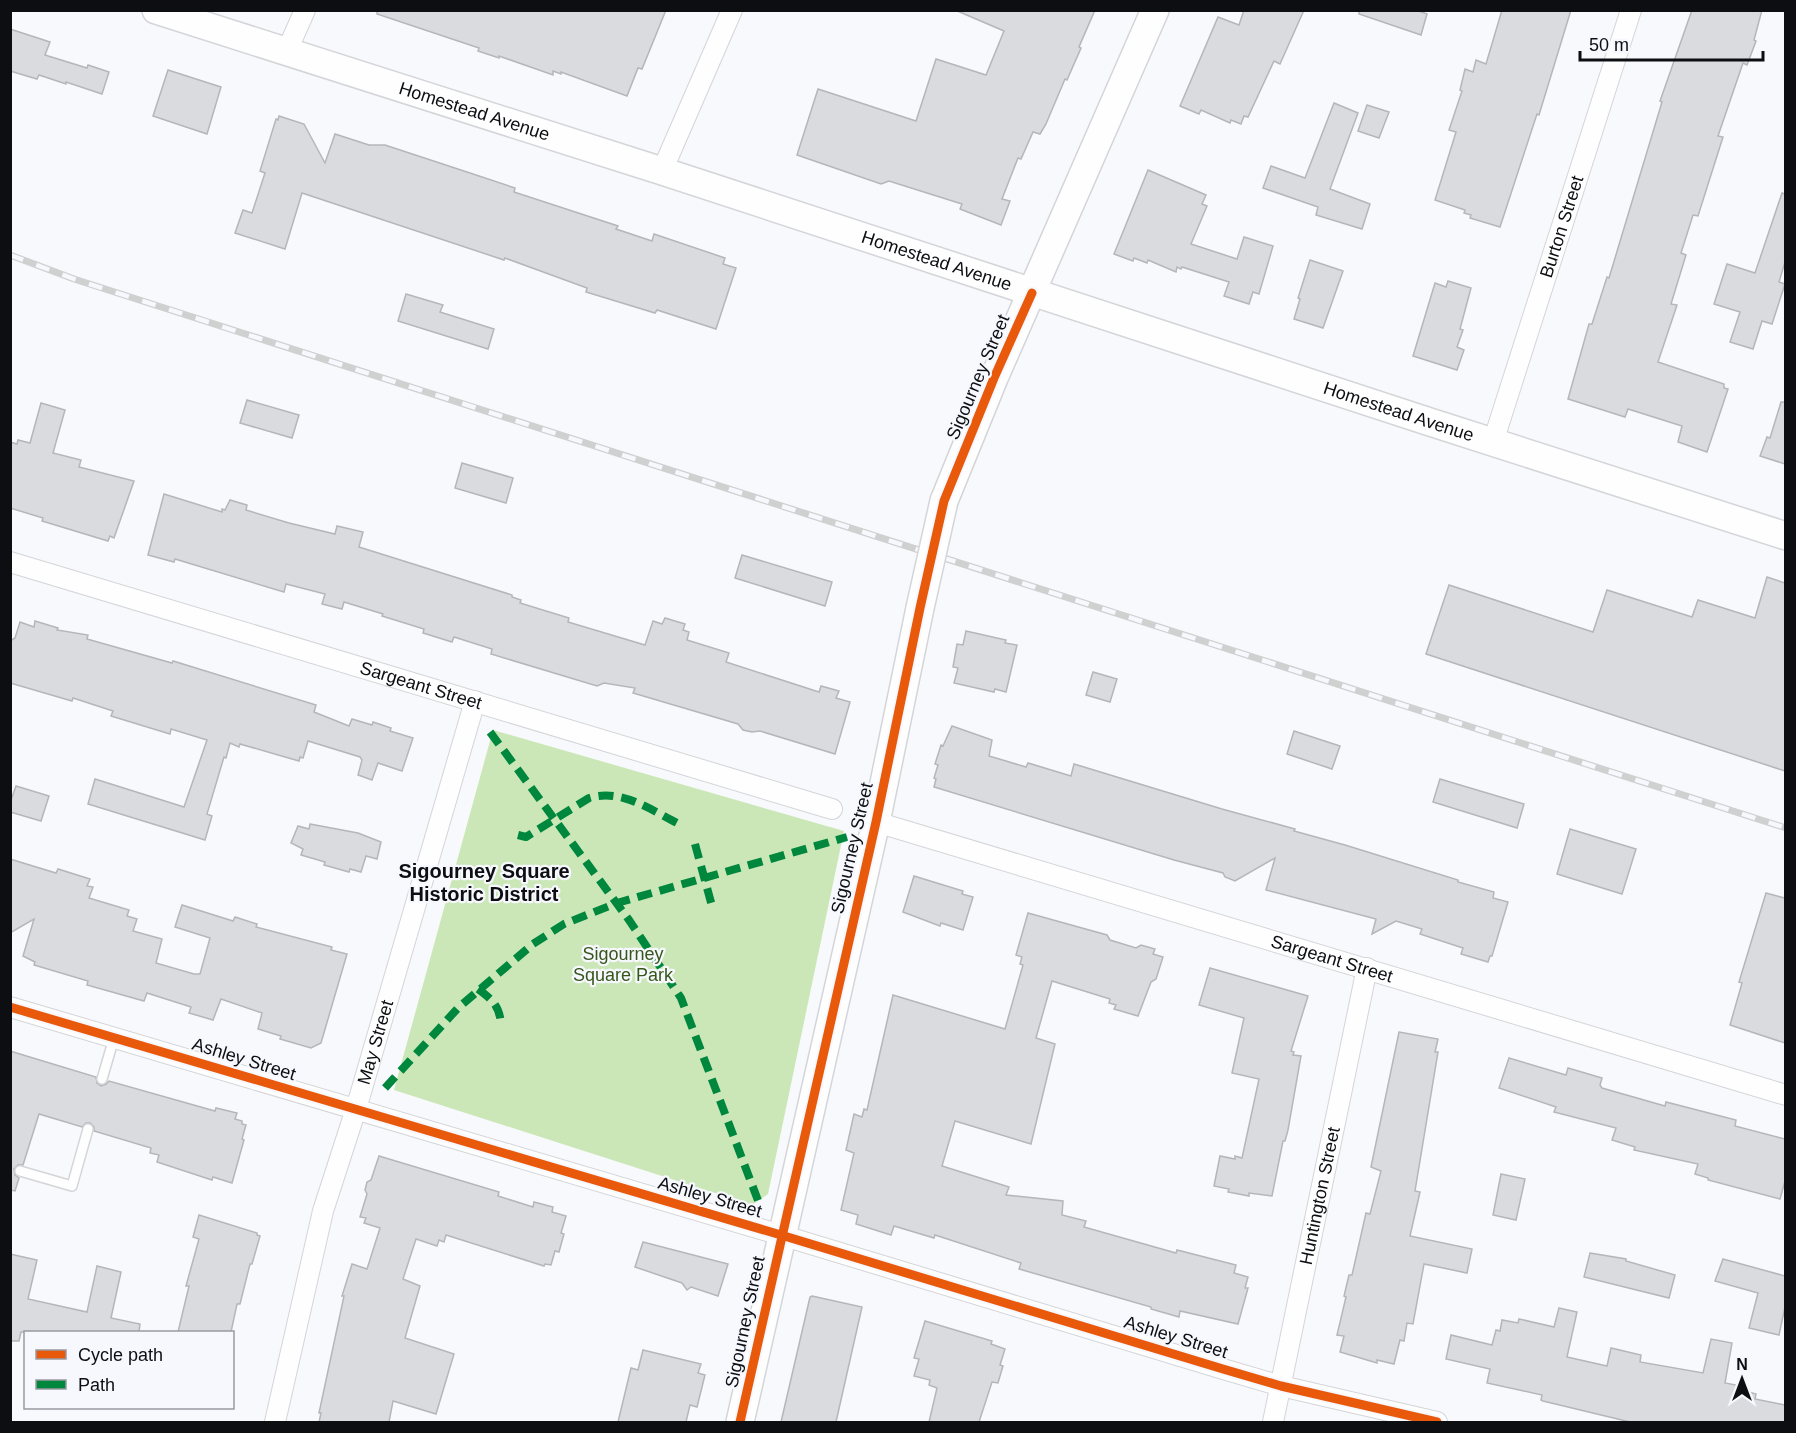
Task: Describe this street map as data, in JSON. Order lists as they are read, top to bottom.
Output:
{
  "streets": {
    "main road": ["Homestead Avenue", "Sigourney Street"],
    "street": [
      "Burton Street",
      "Sargeant Street",
      "May Street",
      "Ashley Street",
      "Huntington Street"
    ]
  },
  "crossings": [
    ["Homestead Avenue", "Burton Street"],
    ["Homestead Avenue", "Sigourney Street"],
    ["Sigourney Street", "Sargeant Street"],
    ["Sigourney Street", "Ashley Street"],
    ["Sargeant Street", "May Street"],
    ["Sargeant Street", "Huntington Street"],
    ["May Street", "Ashley Street"],
    ["Ashley Street", "Huntington Street"]
  ],
  "districts": ["Sigourney Square Historic District"],
  "parks": ["Sigourney Square Park"],
  "legend": ["Cycle path", "Path"],
  "scale_bar": "50 m",
  "north": "top"
}
